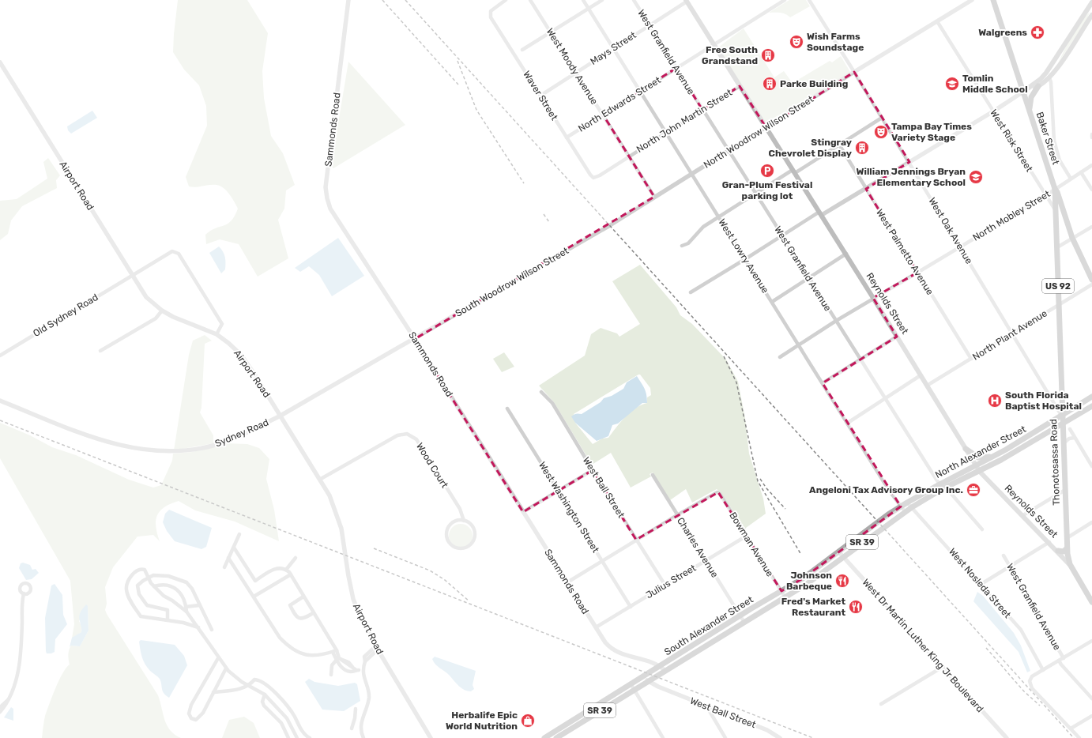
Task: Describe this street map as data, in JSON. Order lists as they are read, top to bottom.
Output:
{
  "streets": {
    "main road": [
      "Baker Street",
      "US 92",
      "Reynolds Street",
      "North Alexander Street",
      "Thonotosassa Road",
      "SR 39",
      "South Alexander Street"
    ],
    "street": [
      "Mays Street",
      "West Granfield Avenue",
      "West Moody Avenue",
      "Waver Street",
      "North Edwards Street",
      "North John Martin Street",
      "Sammonds Road",
      "North Woodrow Wilson Street",
      "West Risk Street",
      "Airport Road",
      "North Mobley Street",
      "West Oak Avenue",
      "West Palmetto Avenue",
      "West Lowry Avenue",
      "South Woodrow Wilson Street",
      "Old Sydney Road",
      "North Plant Avenue",
      "Sydney Road",
      "Wood Court",
      "West Ball Street",
      "West Washington Street",
      "Bowman Avenue",
      "Charles Avenue",
      "Julius Street",
      "West Nosleda Street",
      "West Dr Martin Luther King Jr Boulevard"
    ]
  },
  "crossings": [
    ["Mays Street", "West Granfield Avenue"],
    ["Mays Street", "West Moody Avenue"],
    ["Mays Street", "Waver Street"],
    ["Mays Street", "West Lowry Avenue"],
    ["Mays Street", "Reynolds Street"],
    ["West Granfield Avenue", "North Edwards Street"],
    ["West Granfield Avenue", "North John Martin Street"],
    ["West Granfield Avenue", "North Woodrow Wilson Street"],
    ["West Granfield Avenue", "North Mobley Street"],
    ["West Granfield Avenue", "North Alexander Street"],
    ["West Moody Avenue", "North Edwards Street"],
    ["West Moody Avenue", "North John Martin Street"],
    ["West Moody Avenue", "North Woodrow Wilson Street"],
    ["Waver Street", "North Edwards Street"],
    ["Waver Street", "North John Martin Street"],
    ["North Edwards Street", "West Lowry Avenue"],
    ["North Edwards Street", "Reynolds Street"],
    ["North John Martin Street", "West Lowry Avenue"],
    ["North John Martin Street", "Reynolds Street"],
    ["Sammonds Road", "South Woodrow Wilson Street"],
    ["Sammonds Road", "Sydney Road"],
    ["Sammonds Road", "Julius Street"],
    ["Sammonds Road", "South Alexander Street"],
    ["North Woodrow Wilson Street", "West Risk Street"],
    ["North Woodrow Wilson Street", "West Oak Avenue"],
    ["North Woodrow Wilson Street", "West Lowry Avenue"],
    ["North Woodrow Wilson Street", "South Woodrow Wilson Street"],
    ["North Woodrow Wilson Street", "Reynolds Street"],
    ["Baker Street", "North Mobley Street"],
    ["Baker Street", "Thonotosassa Road"],
    ["West Risk Street", "North Mobley Street"],
    ["West Risk Street", "Thonotosassa Road"],
    ["Airport Road", "Old Sydney Road"],
    ["Airport Road", "Sydney Road"],
    ["Airport Road", "Wood Court"],
    ["North Mobley Street", "West Oak Avenue"],
    ["North Mobley Street", "West Palmetto Avenue"],
    ["North Mobley Street", "Reynolds Street"],
    ["North Mobley Street", "Thonotosassa Road"],
    ["West Oak Avenue", "North Plant Avenue"],
    ["West Oak Avenue", "North Alexander Street"],
    ["West Oak Avenue", "Thonotosassa Road"],
    ["West Palmetto Avenue", "North Plant Avenue"],
    ["West Lowry Avenue", "North Alexander Street"],
    ["South Woodrow Wilson Street", "Sydney Road"],
    ["Reynolds Street", "North Plant Avenue"],
    ["Reynolds Street", "North Alexander Street"],
    ["Reynolds Street", "Thonotosassa Road"],
    ["North Plant Avenue", "Thonotosassa Road"],
    ["North Alexander Street", "Thonotosassa Road"],
    ["North Alexander Street", "West Nosleda Street"],
    ["North Alexander Street", "South Alexander Street"],
    ["West Ball Street", "Julius Street"],
    ["West Ball Street", "South Alexander Street"],
    ["West Washington Street", "Julius Street"],
    ["Bowman Avenue", "Charles Avenue"],
    ["Bowman Avenue", "Julius Street"],
    ["Bowman Avenue", "South Alexander Street"],
    ["Charles Avenue", "Julius Street"],
    ["Charles Avenue", "South Alexander Street"],
    ["South Alexander Street", "West Dr Martin Luther King Jr Boulevard"]
  ],
  "places": {
    "pharmacy": ["Walgreens"],
    "theatre": ["Wish Farms Soundstage", "Tampa Bay Times Variety Stage"],
    "building": ["Free South Grandstand", "Parke Building", "Stingray Chevrolet Display"],
    "school or university": ["Tomlin Middle School", "William Jennings Bryan Elementary School"],
    "parking": ["Gran-Plum Festival parking lot"],
    "hospital": ["South Florida Baptist Hospital"],
    "office": ["Angeloni Tax Advisory Group Inc."],
    "restaurant": ["Johnson Barbeque", "Fred's Market Restaurant"],
    "shop": ["Herbalife Epic World Nutrition"]
  }
}
